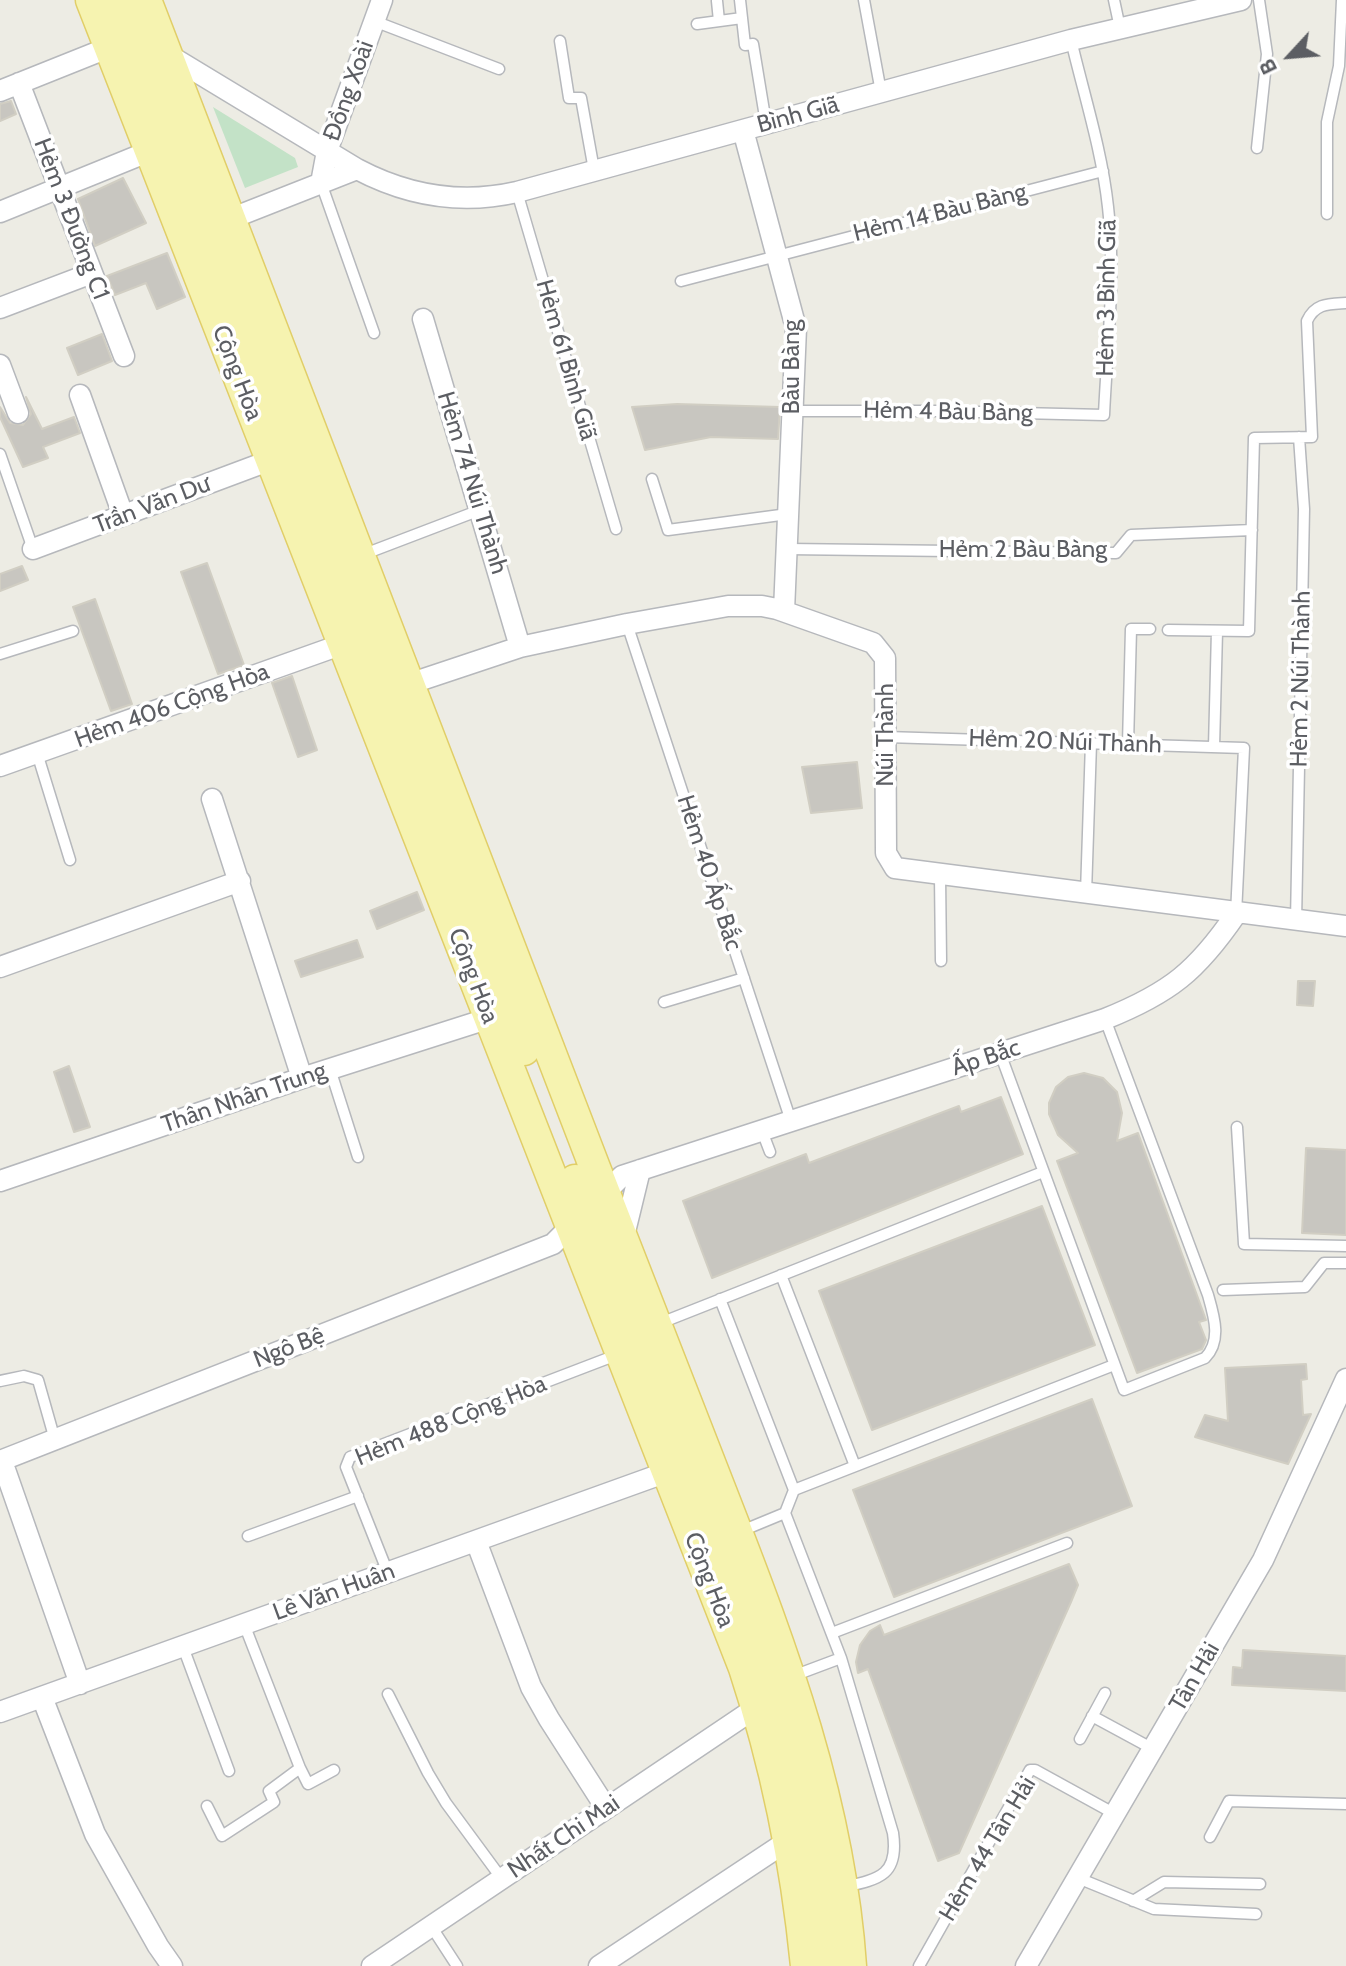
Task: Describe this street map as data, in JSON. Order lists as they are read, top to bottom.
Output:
{
  "streets": {
    "main road": ["Cộng Hòa"],
    "street": [
      "Đồng Xoài",
      "Bình Giã",
      "Hẻm 3 Đường C1",
      "Bàu Bàng",
      "Hẻm 74 Núi Thành",
      "Trần Văn Dư",
      "Hẻm 406 Cộng Hòa",
      "Núi Thành",
      "Ấp Bắc",
      "Thân Nhân Trung",
      "Ngô Bệ",
      "Lê Văn Huân",
      "Tân Hải",
      "Nhất Chi Mai"
    ],
    "lane": [
      "Hẻm 14 Bàu Bàng",
      "Hẻm 3 Bình Giã",
      "Hẻm 61 Bình Giã",
      "Hẻm 4 Bàu Bàng",
      "Hẻm 2 Bàu Bàng",
      "Hẻm 2 Núi Thành",
      "Hẻm 20 Núi Thành",
      "Hẻm 40 Ấp Bắc",
      "Hẻm 488 Cộng Hòa",
      "Hẻm 44 Tân Hải"
    ]
  },
  "crossings": [
    ["Đồng Xoài", "Bình Giã"],
    ["Bình Giã", "Hẻm 3 Bình Giã"],
    ["Bình Giã", "Hẻm 61 Bình Giã"],
    ["Bình Giã", "Bàu Bàng"],
    ["Bình Giã", "Cộng Hòa"],
    ["Hẻm 14 Bàu Bàng", "Hẻm 3 Bình Giã"],
    ["Hẻm 14 Bàu Bàng", "Bàu Bàng"],
    ["Hẻm 3 Bình Giã", "Hẻm 4 Bàu Bàng"],
    ["Bàu Bàng", "Hẻm 4 Bàu Bàng"],
    ["Bàu Bàng", "Hẻm 2 Bàu Bàng"],
    ["Bàu Bàng", "Núi Thành"],
    ["Cộng Hòa", "Trần Văn Dư"],
    ["Cộng Hòa", "Hẻm 406 Cộng Hòa"],
    ["Cộng Hòa", "Núi Thành"],
    ["Cộng Hòa", "Ấp Bắc"],
    ["Cộng Hòa", "Thân Nhân Trung"],
    ["Cộng Hòa", "Ngô Bệ"],
    ["Cộng Hòa", "Hẻm 488 Cộng Hòa"],
    ["Cộng Hòa", "Lê Văn Huân"],
    ["Cộng Hòa", "Nhất Chi Mai"],
    ["Hẻm 74 Núi Thành", "Núi Thành"],
    ["Núi Thành", "Hẻm 20 Núi Thành"],
    ["Núi Thành", "Hẻm 40 Ấp Bắc"],
    ["Núi Thành", "Ấp Bắc"],
    ["Hẻm 20 Núi Thành", "Ấp Bắc"],
    ["Hẻm 40 Ấp Bắc", "Ấp Bắc"],
    ["Ấp Bắc", "Ngô Bệ"],
    ["Hẻm 488 Cộng Hòa", "Lê Văn Huân"],
    ["Tân Hải", "Hẻm 44 Tân Hải"]
  ],
  "north": "bottom left"
}
